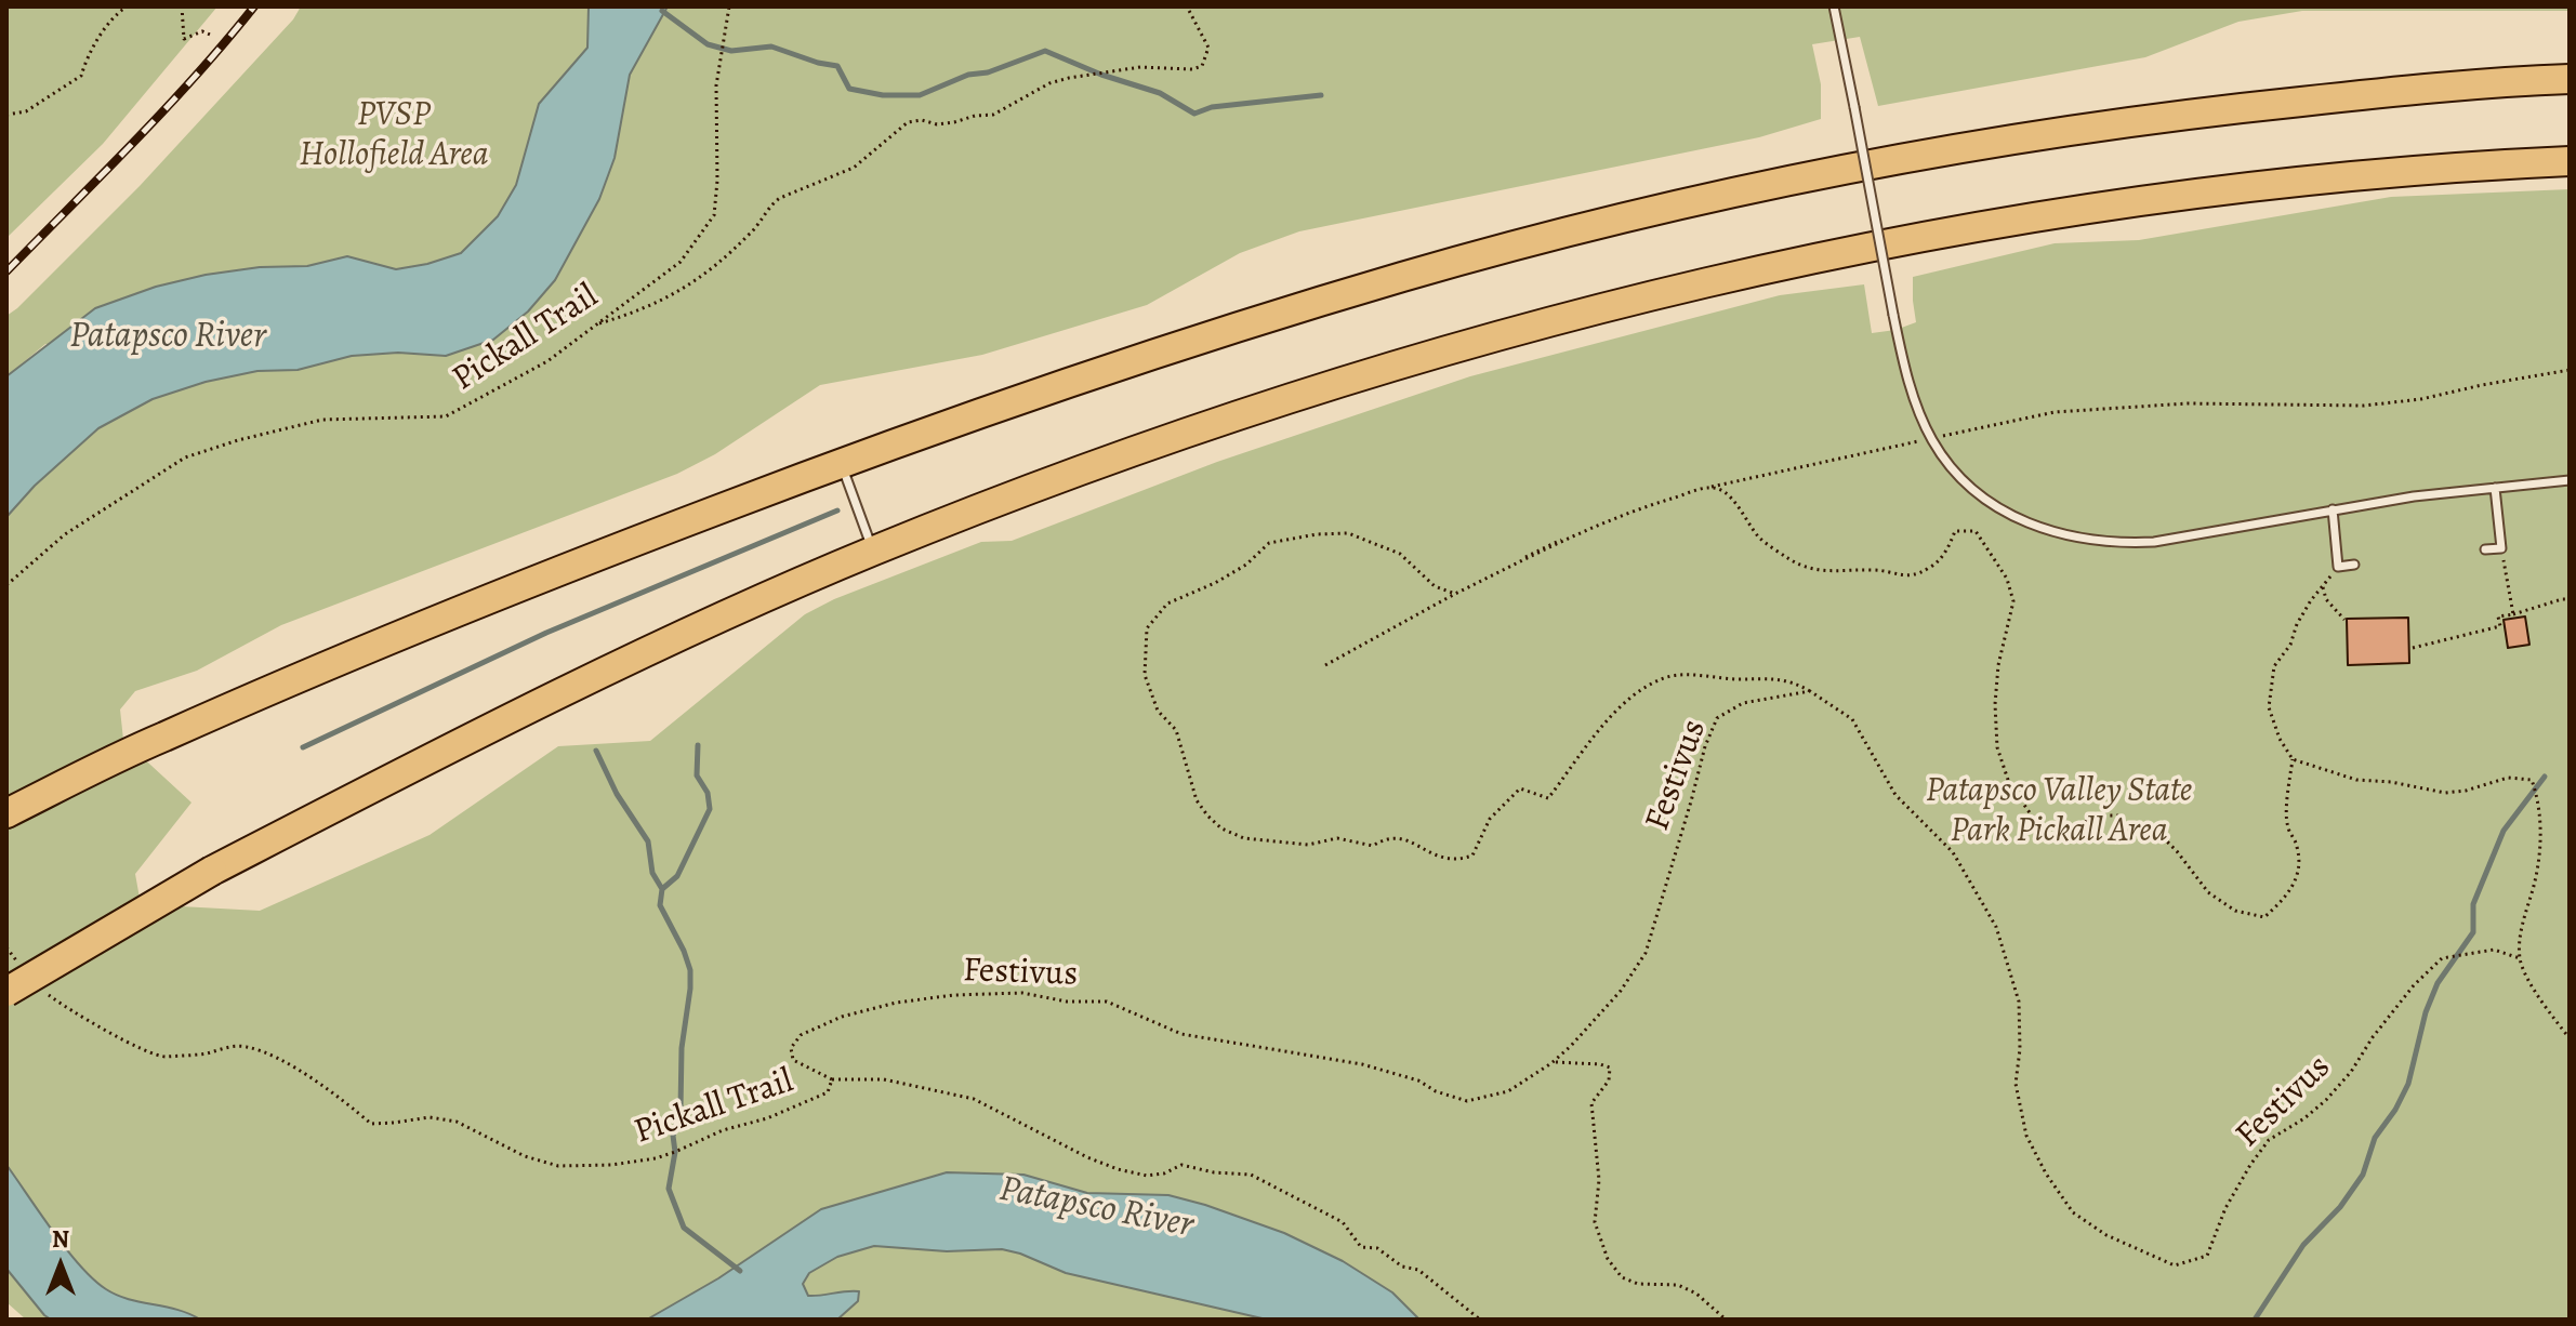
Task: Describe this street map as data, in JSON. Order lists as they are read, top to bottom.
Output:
{
  "streets": {
    "path": ["Pickall Trail", "Festivus"]
  },
  "crossings": [
    ["Pickall Trail", "Festivus"]
  ],
  "water": ["Patapsco River"],
  "parks": ["PVSP Hollofield Area", "Patapsco Valley State Park Pickall Area"],
  "north": "top"
}
